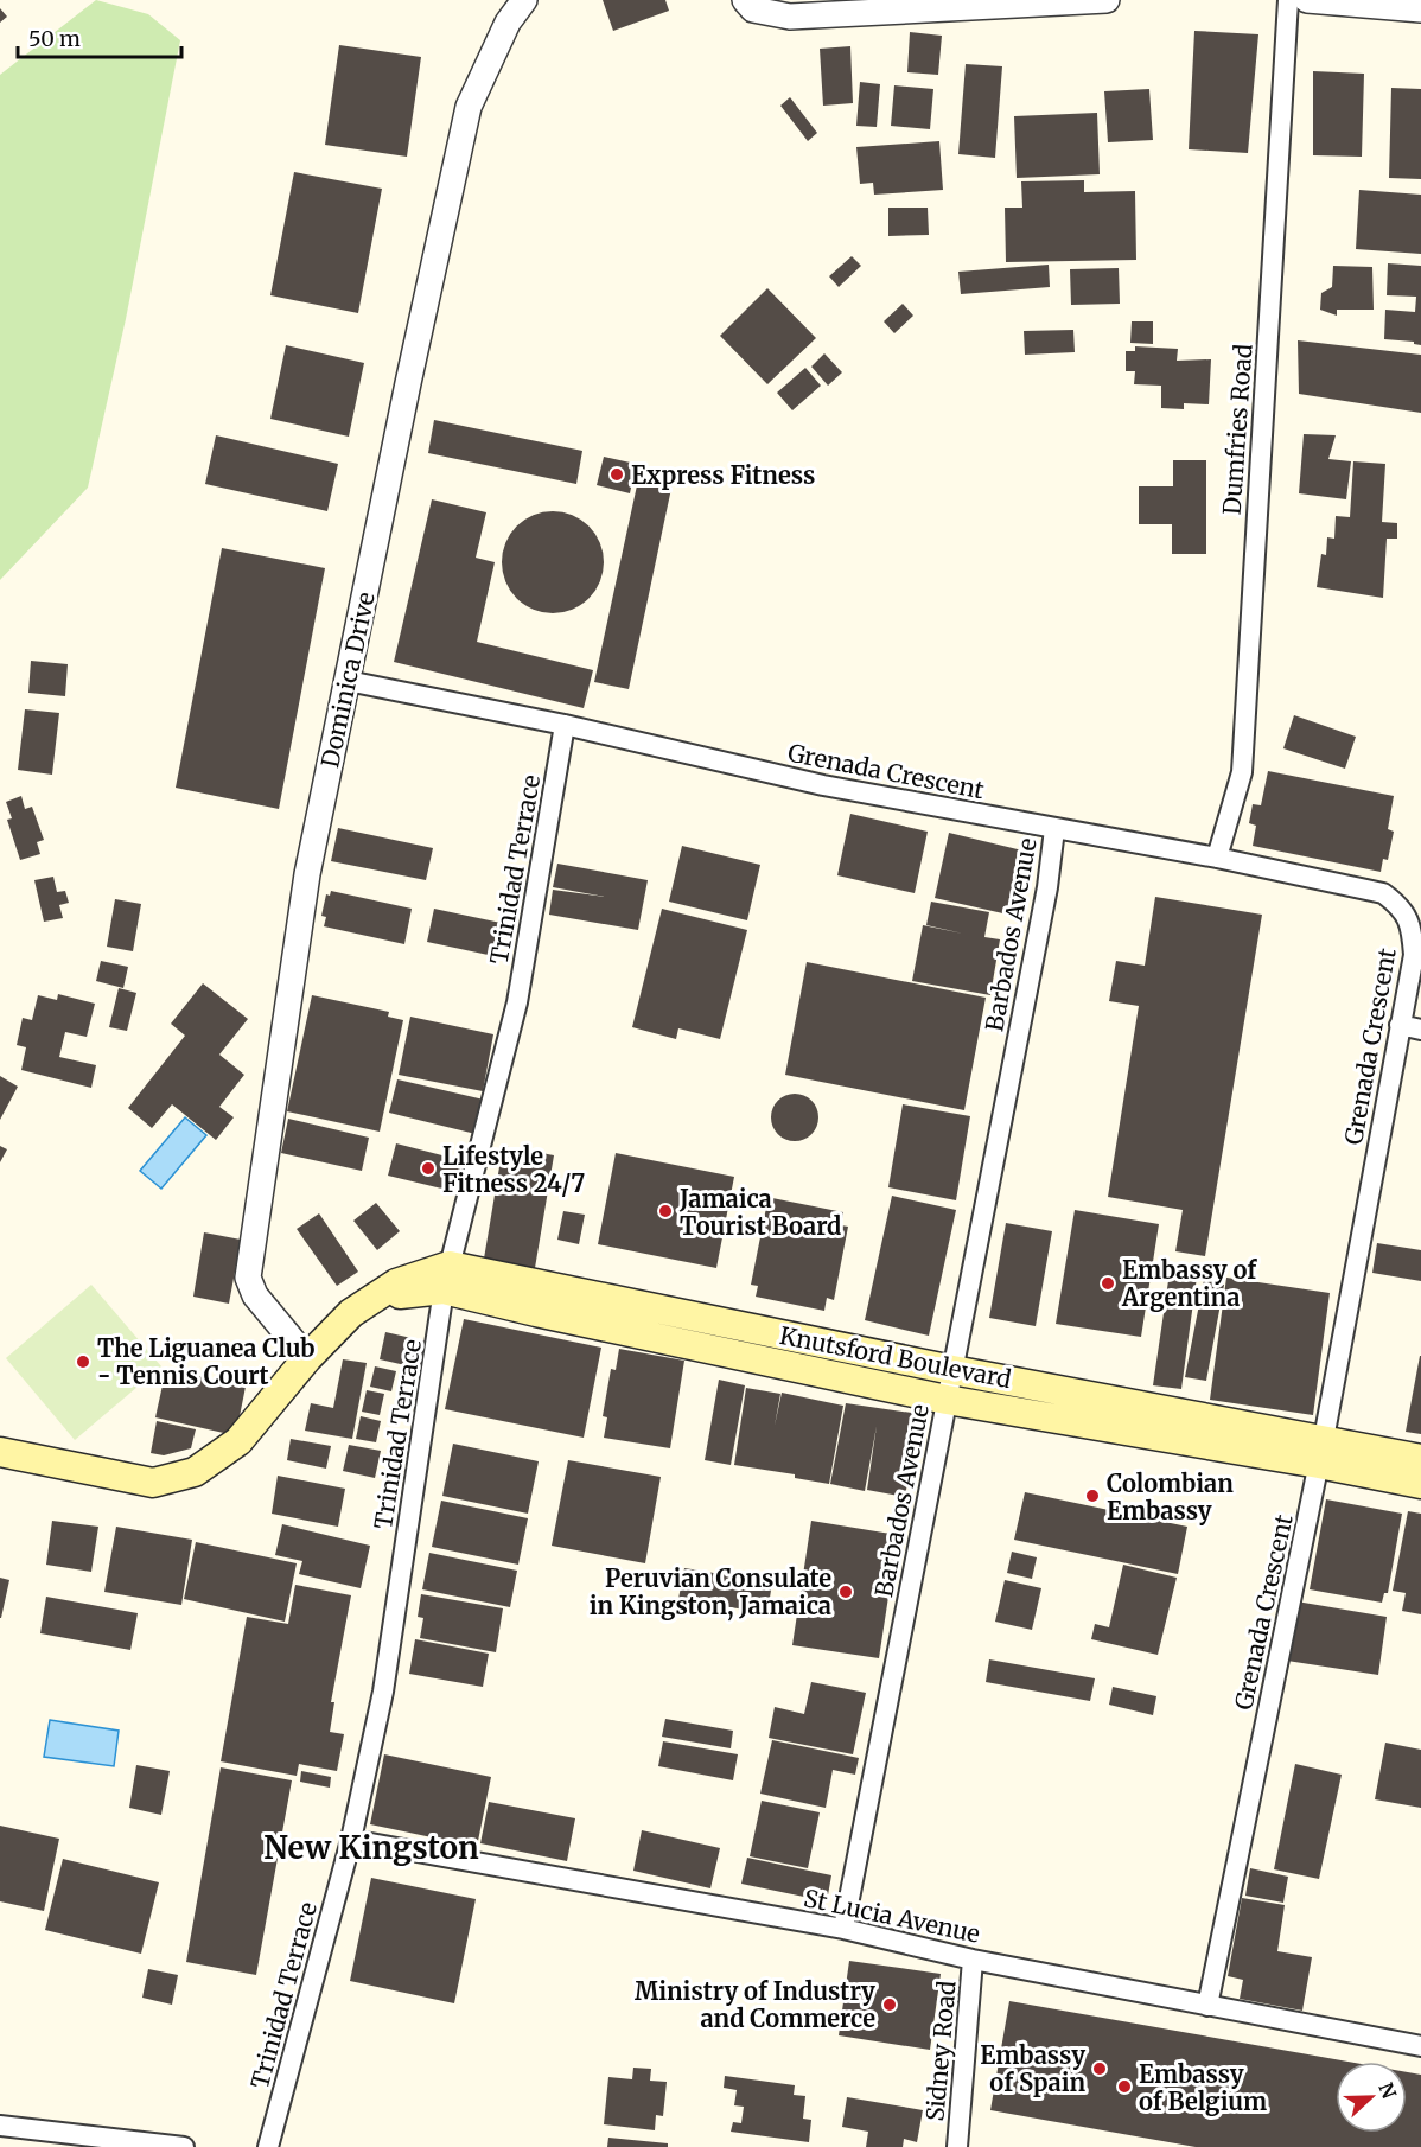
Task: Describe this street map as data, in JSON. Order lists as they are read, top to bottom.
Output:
{
  "streets": {
    "main road": ["Knutsford Boulevard"],
    "street": [
      "Dumfries Road",
      "Dominica Drive",
      "Grenada Crescent",
      "Trinidad Terrace",
      "Barbados Avenue",
      "St Lucia Avenue",
      "Sidney Road"
    ]
  },
  "crossings": [
    ["Dumfries Road", "Grenada Crescent"],
    ["Dominica Drive", "Grenada Crescent"],
    ["Grenada Crescent", "Trinidad Terrace"],
    ["Grenada Crescent", "Barbados Avenue"],
    ["Grenada Crescent", "Knutsford Boulevard"],
    ["Grenada Crescent", "St Lucia Avenue"],
    ["Trinidad Terrace", "Knutsford Boulevard"],
    ["Trinidad Terrace", "St Lucia Avenue"],
    ["Barbados Avenue", "Knutsford Boulevard"],
    ["Barbados Avenue", "St Lucia Avenue"],
    ["St Lucia Avenue", "Sidney Road"]
  ],
  "districts": ["New Kingston"],
  "places": [
    "Express Fitness",
    "Lifestyle Fitness 24/7",
    "Jamaica Tourist Board",
    "Embassy of Argentina",
    "The Liguanea Club - Tennis Court",
    "Colombian Embassy",
    "Peruvian Consulate in Kingston, Jamaica",
    "Ministry of Industry and Commerce",
    "Embassy of Spain",
    "Embassy of Belgium"
  ],
  "scale_bar": "50 m",
  "north": "right"
}
